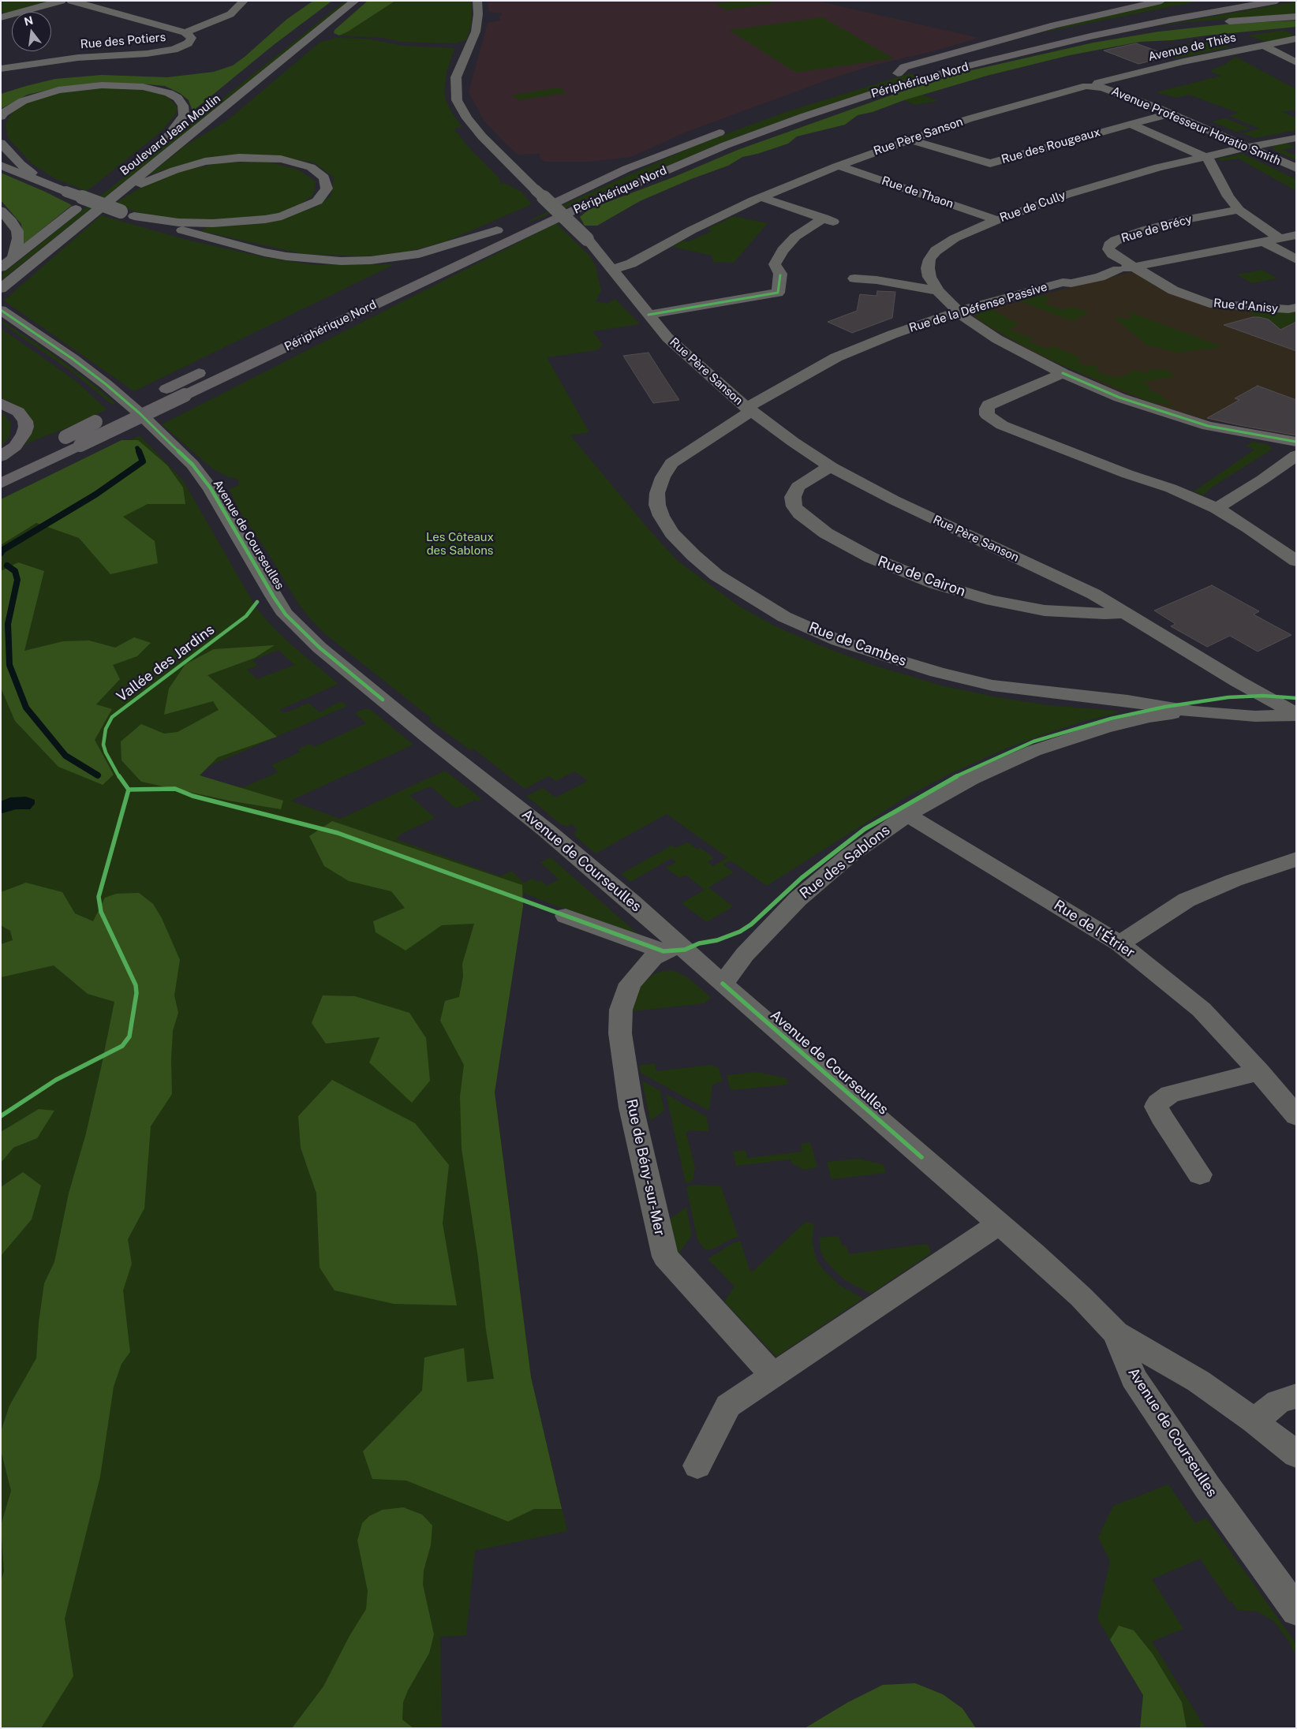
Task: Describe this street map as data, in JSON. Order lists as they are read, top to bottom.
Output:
{
  "streets": {
    "highway": ["Périphérique Nord"],
    "main road": ["Boulevard Jean Moulin"],
    "street": [
      "Rue des Potiers",
      "Avenue de Thiès",
      "Avenue Professeur Horatio Smith",
      "Rue Père Sanson",
      "Rue des Rougeaux",
      "Rue de Thaon",
      "Rue de Cully",
      "Rue de Brécy",
      "Rue d'Anisy",
      "Rue de la Défense Passive",
      "Avenue de Courseulles",
      "Rue de Cairon",
      "Rue de Cambes",
      "Rue des Sablons",
      "Rue de l'Étrier",
      "Rue de Bény-sur-Mer"
    ],
    "cycle path": ["Vallée des Jardins"]
  },
  "crossings": [
    ["Avenue de Thiès", "Avenue Professeur Horatio Smith"],
    ["Avenue de Thiès", "Rue Père Sanson"],
    ["Avenue Professeur Horatio Smith", "Rue Père Sanson"],
    ["Avenue Professeur Horatio Smith", "Rue des Rougeaux"],
    ["Avenue Professeur Horatio Smith", "Rue de Cully"],
    ["Rue Père Sanson", "Rue des Rougeaux"],
    ["Rue Père Sanson", "Rue de Thaon"],
    ["Rue Père Sanson", "Rue de la Défense Passive"],
    ["Rue Père Sanson", "Rue de Cairon"],
    ["Rue Père Sanson", "Rue de Cambes"],
    ["Rue Père Sanson", "Rue des Sablons"],
    ["Rue de Thaon", "Rue de Cully"],
    ["Rue de Cully", "Rue de la Défense Passive"],
    ["Rue de Brécy", "Rue d'Anisy"],
    ["Rue de Brécy", "Rue de la Défense Passive"],
    ["Rue d'Anisy", "Rue de la Défense Passive"],
    ["Rue de la Défense Passive", "Rue de Cambes"],
    ["Avenue de Courseulles", "Rue des Sablons"],
    ["Avenue de Courseulles", "Rue de Bény-sur-Mer"],
    ["Rue de Cambes", "Rue des Sablons"],
    ["Rue des Sablons", "Rue de l'Étrier"]
  ],
  "parks": ["Les Côteaux des Sablons"],
  "north": "top"
}
